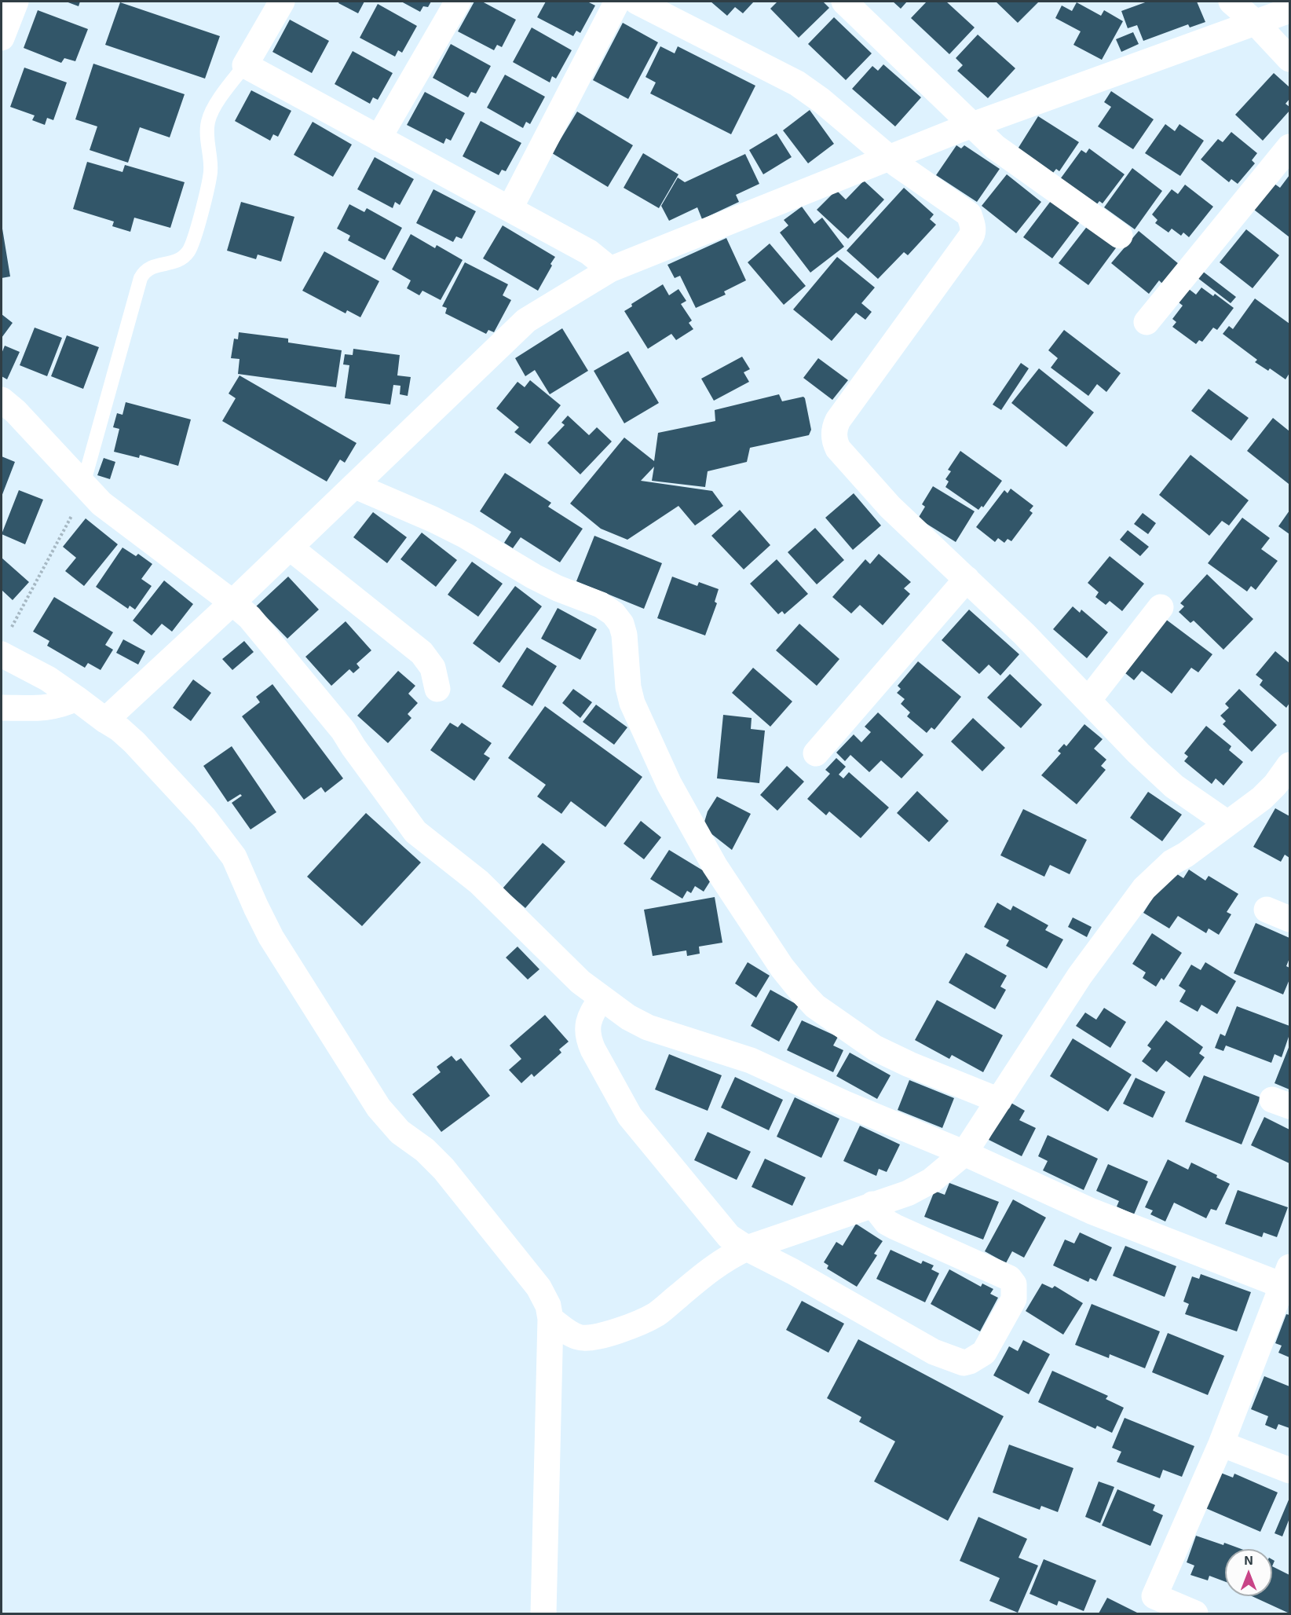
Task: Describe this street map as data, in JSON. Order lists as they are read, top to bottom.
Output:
{
  "north": "top"
}
